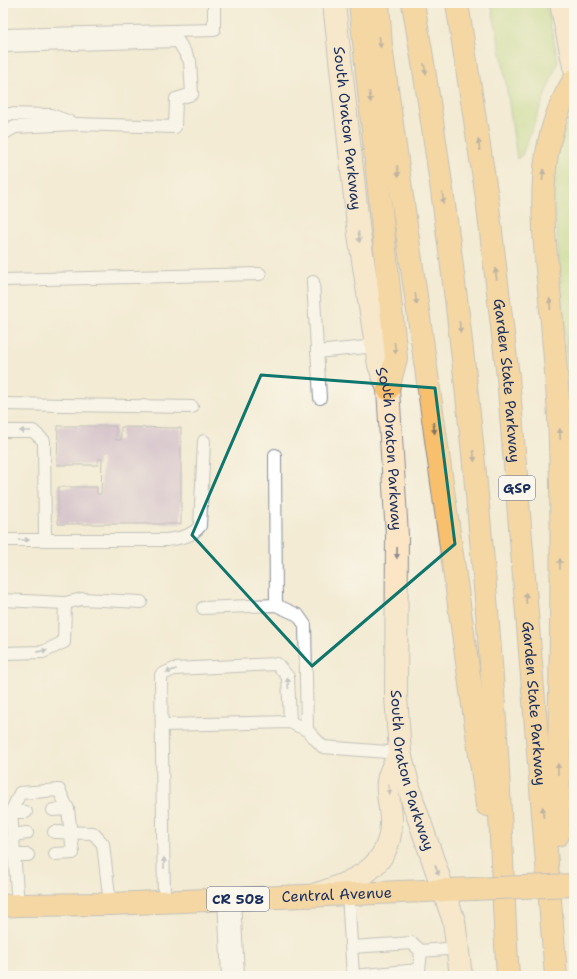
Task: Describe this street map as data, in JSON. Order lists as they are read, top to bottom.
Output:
{
  "streets": {
    "main road": [
      "South Oraton Parkway",
      "Garden State Parkway",
      "GSP",
      "Central Avenue",
      "CR 508"
    ]
  },
  "crossings": [
    ["South Oraton Parkway", "Central Avenue"]
  ]
}
